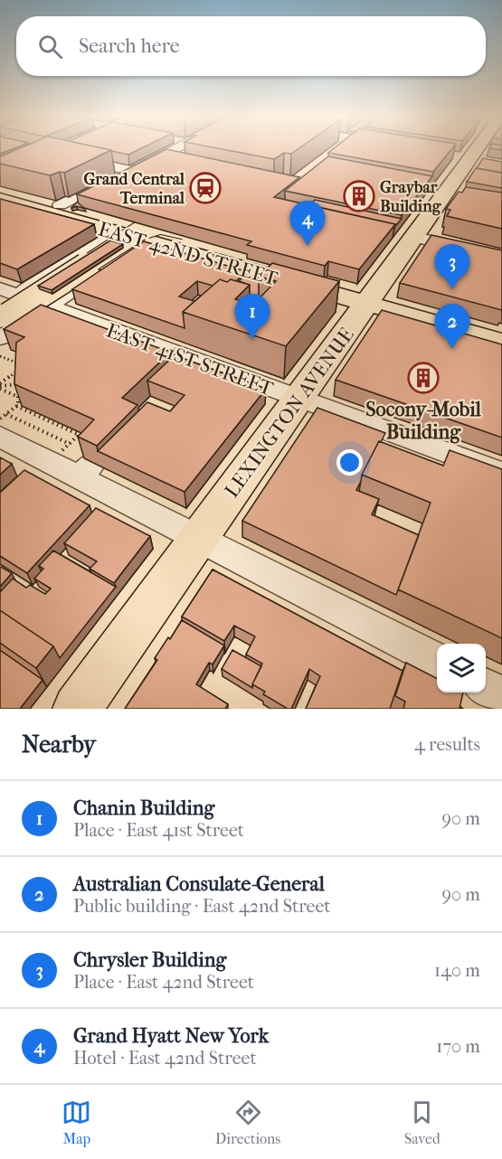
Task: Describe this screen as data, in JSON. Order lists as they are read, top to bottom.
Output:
{
  "streets": {
    "main road": ["EAST 42ND STREET", "LEXINGTON AVENUE"],
    "street": ["EAST 41ST STREET"]
  },
  "crossings": [
    ["EAST 42ND STREET", "LEXINGTON AVENUE"],
    ["EAST 41ST STREET", "LEXINGTON AVENUE"]
  ],
  "places": {
    "station": ["Grand Central Terminal"],
    "building": ["Graybar Building", "Socony-Mobil Building"]
  },
  "page": {
    "search": "Search here",
    "pins": [
      "4",
      "3",
      "1",
      "2"
    ],
    "heading": ["Nearby", "4 results"],
    "list": [
      {
        "mark": "1",
        "name": "Chanin Building",
        "note": "Place · East 41st Street",
        "value": "90 m"
      },
      {
        "mark": "2",
        "name": "Australian Consulate-General",
        "note": "Public building · East 42nd Street",
        "value": "90 m"
      },
      {
        "mark": "3",
        "name": "Chrysler Building",
        "note": "Place · East 42nd Street",
        "value": "140 m"
      },
      {
        "mark": "4",
        "name": "Grand Hyatt New York",
        "note": "Hotel · East 42nd Street",
        "value": "170 m"
      }
    ],
    "nav": ["Map", "Directions", "Saved"]
  }
}
